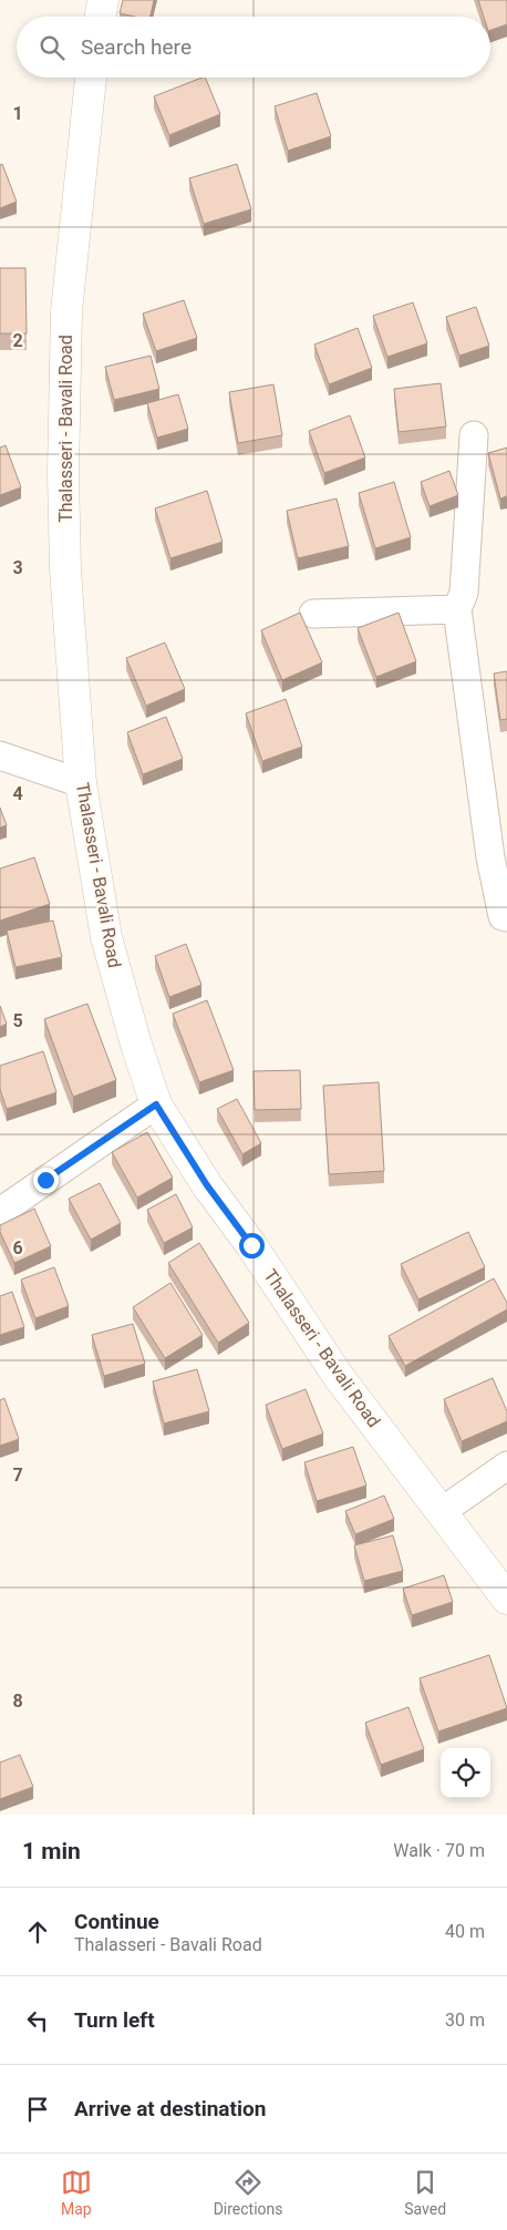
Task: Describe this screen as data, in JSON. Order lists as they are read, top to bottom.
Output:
{
  "streets": {
    "main road": ["Thalasseri - Bavali Road"]
  },
  "page": {
    "search": "Search here",
    "heading": ["1 min", "Walk · 70 m"],
    "list": [
      ["Continue", "Thalasseri - Bavali Road", "40 m"],
      ["Turn left", "30 m"],
      "Arrive at destination"
    ],
    "nav": ["Map", "Directions", "Saved"]
  },
  "grid": {
    "rows": [
      "1",
      "2",
      "3",
      "4",
      "5",
      "6",
      "7",
      "8"
    ]
  }
}
